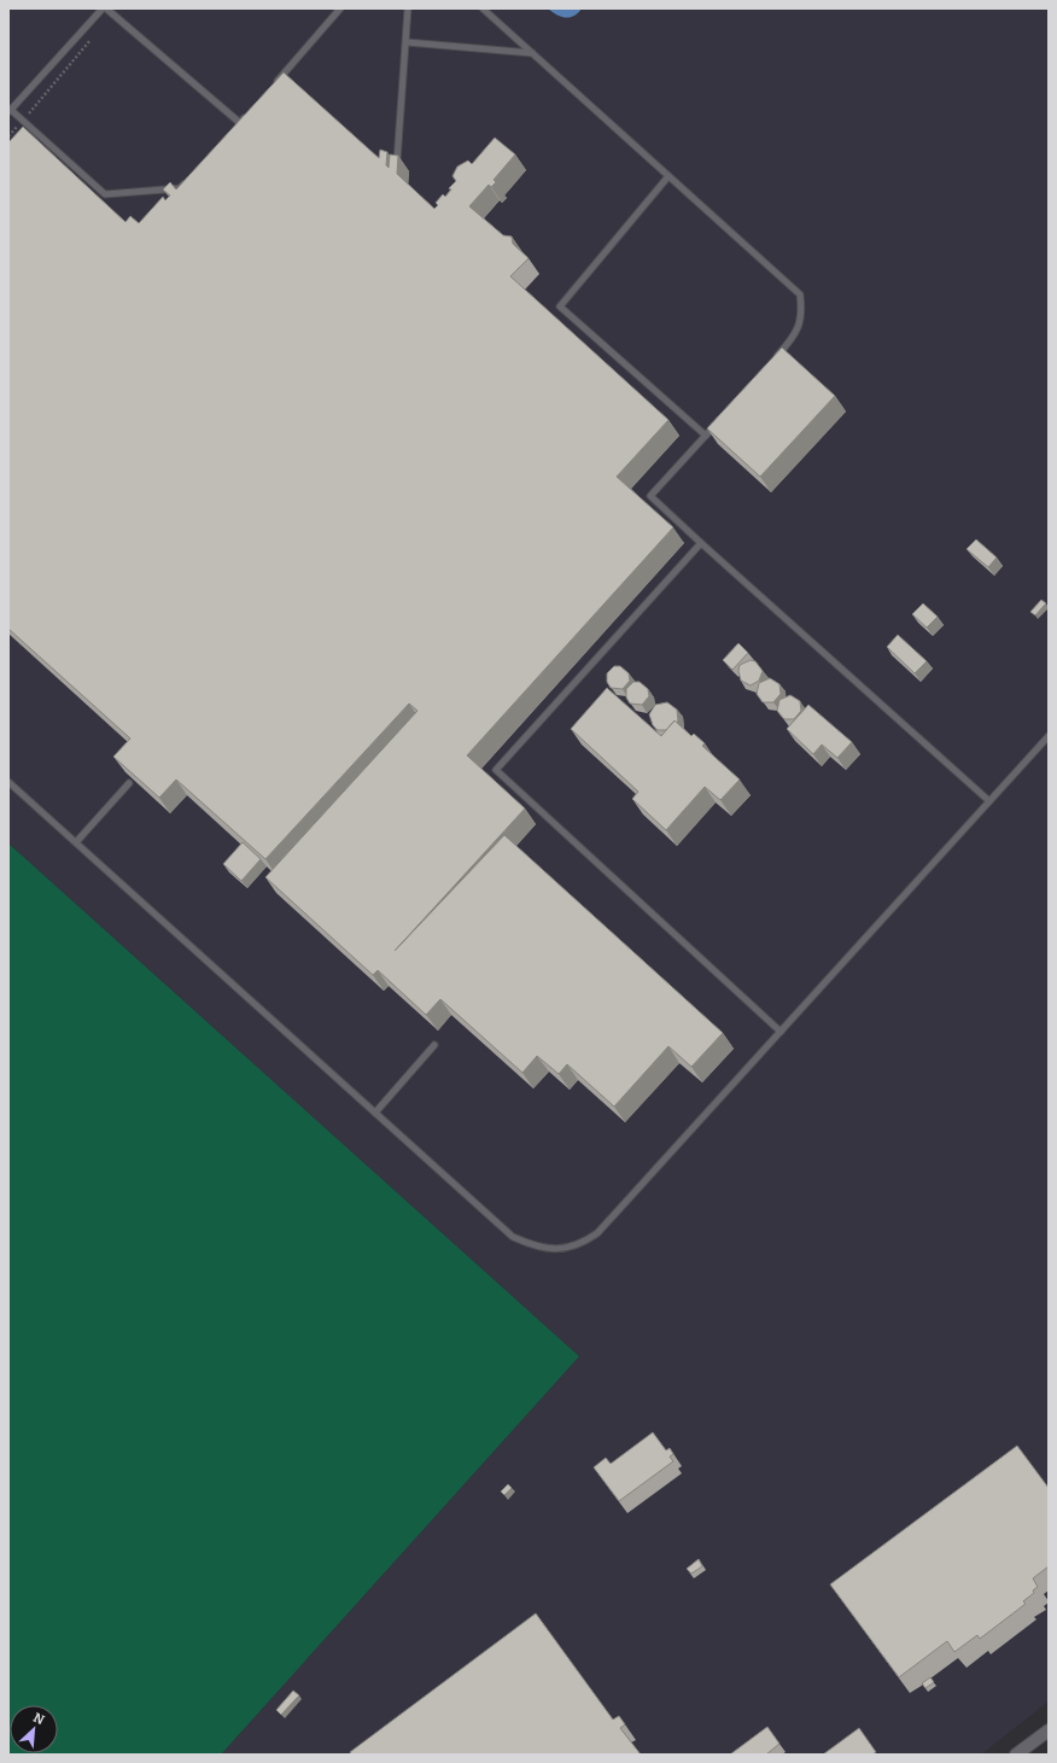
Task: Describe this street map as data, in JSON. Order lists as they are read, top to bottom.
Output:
{
  "north": "top right"
}
